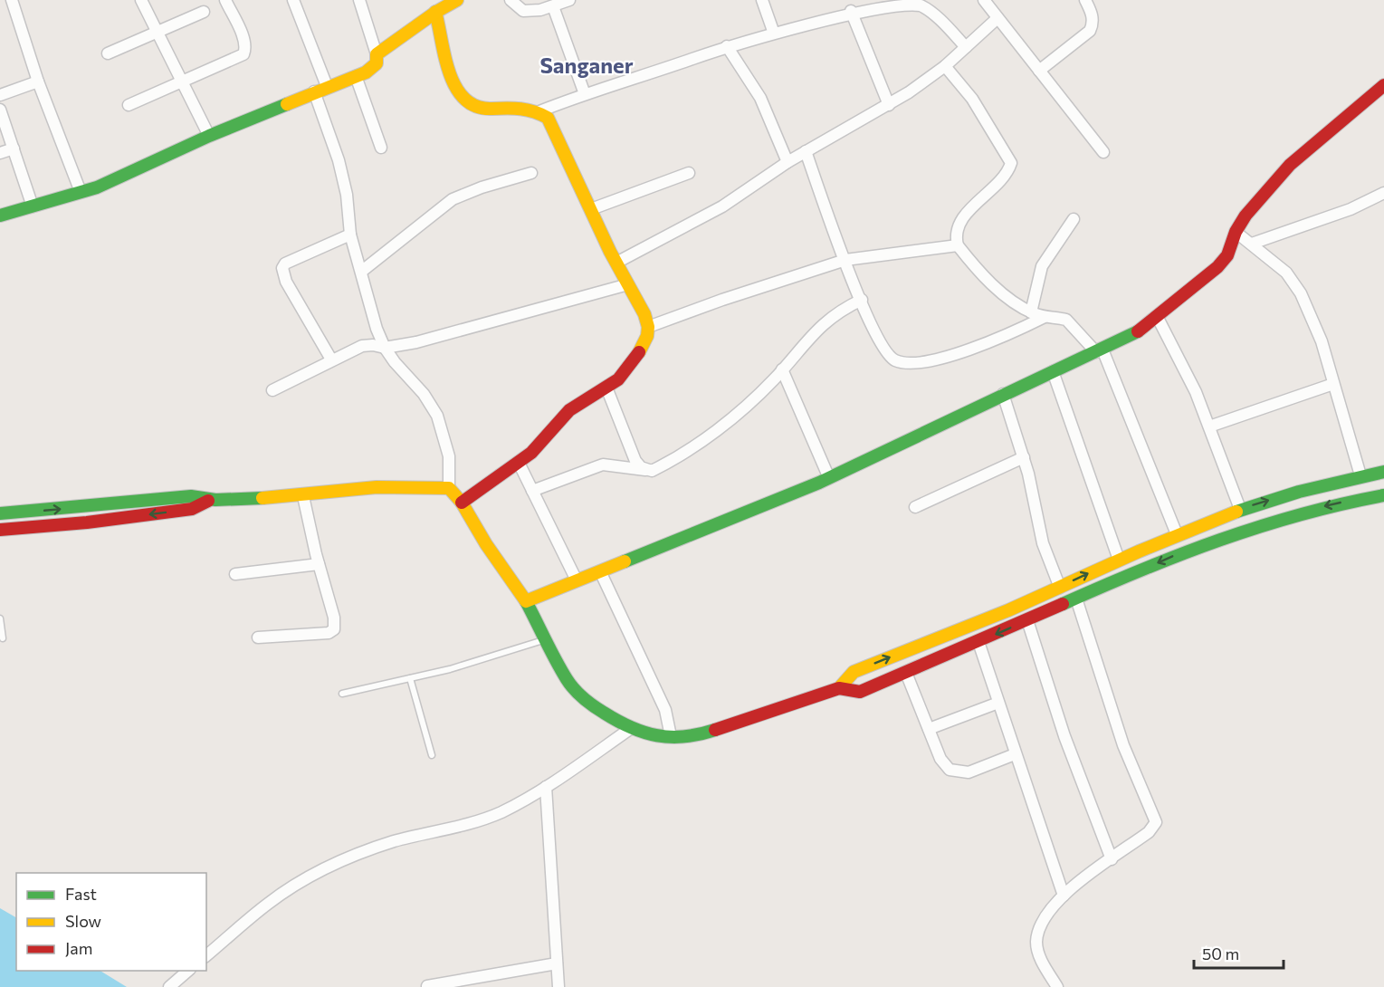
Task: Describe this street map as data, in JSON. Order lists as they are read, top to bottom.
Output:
{
  "districts": ["Sanganer"],
  "legend": ["Fast", "Slow", "Jam"],
  "scale_bar": "50 m"
}
